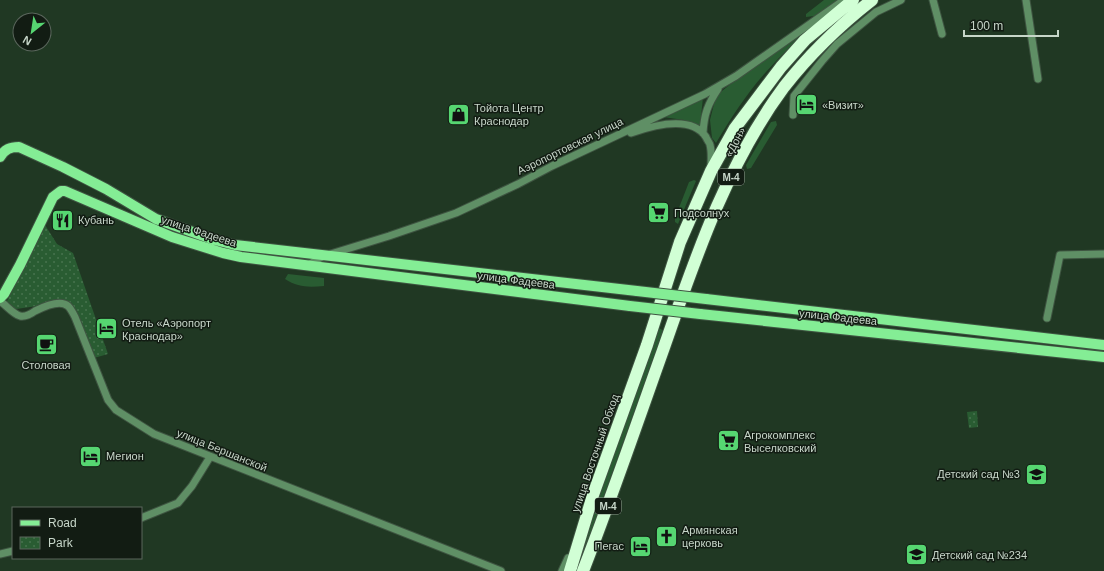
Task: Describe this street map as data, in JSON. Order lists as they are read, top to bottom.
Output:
{
  "streets": {
    "highway": ["«Дон»", "М-4", "улица Восточный Обход"],
    "main road": ["улица Фадеева"],
    "street": ["Аэропортовская улица", "улица Бершанской"]
  },
  "crossings": [
    ["«Дон»", "улица Восточный Обход"],
    ["Аэропортовская улица", "улица Фадеева"],
    ["улица Фадеева", "улица Бершанской"]
  ],
  "places": {
    "hotel": [
      "«Визит»",
      "Отель «Аэропорт Краснодар»",
      "Мегион",
      "Пегас"
    ],
    "shop": ["Тойота Центр Краснодар"],
    "supermarket": ["Подсолнух", "Агрокомплекс Выселковский"],
    "restaurant": ["Кубань"],
    "cafe": ["Столовая"],
    "school or university": ["Детский сад №3", "Детский сад №234"],
    "church": ["Армянская церковь"]
  },
  "legend": ["Road", "Park"],
  "scale_bar": "100 m",
  "north": "bottom left"
}
